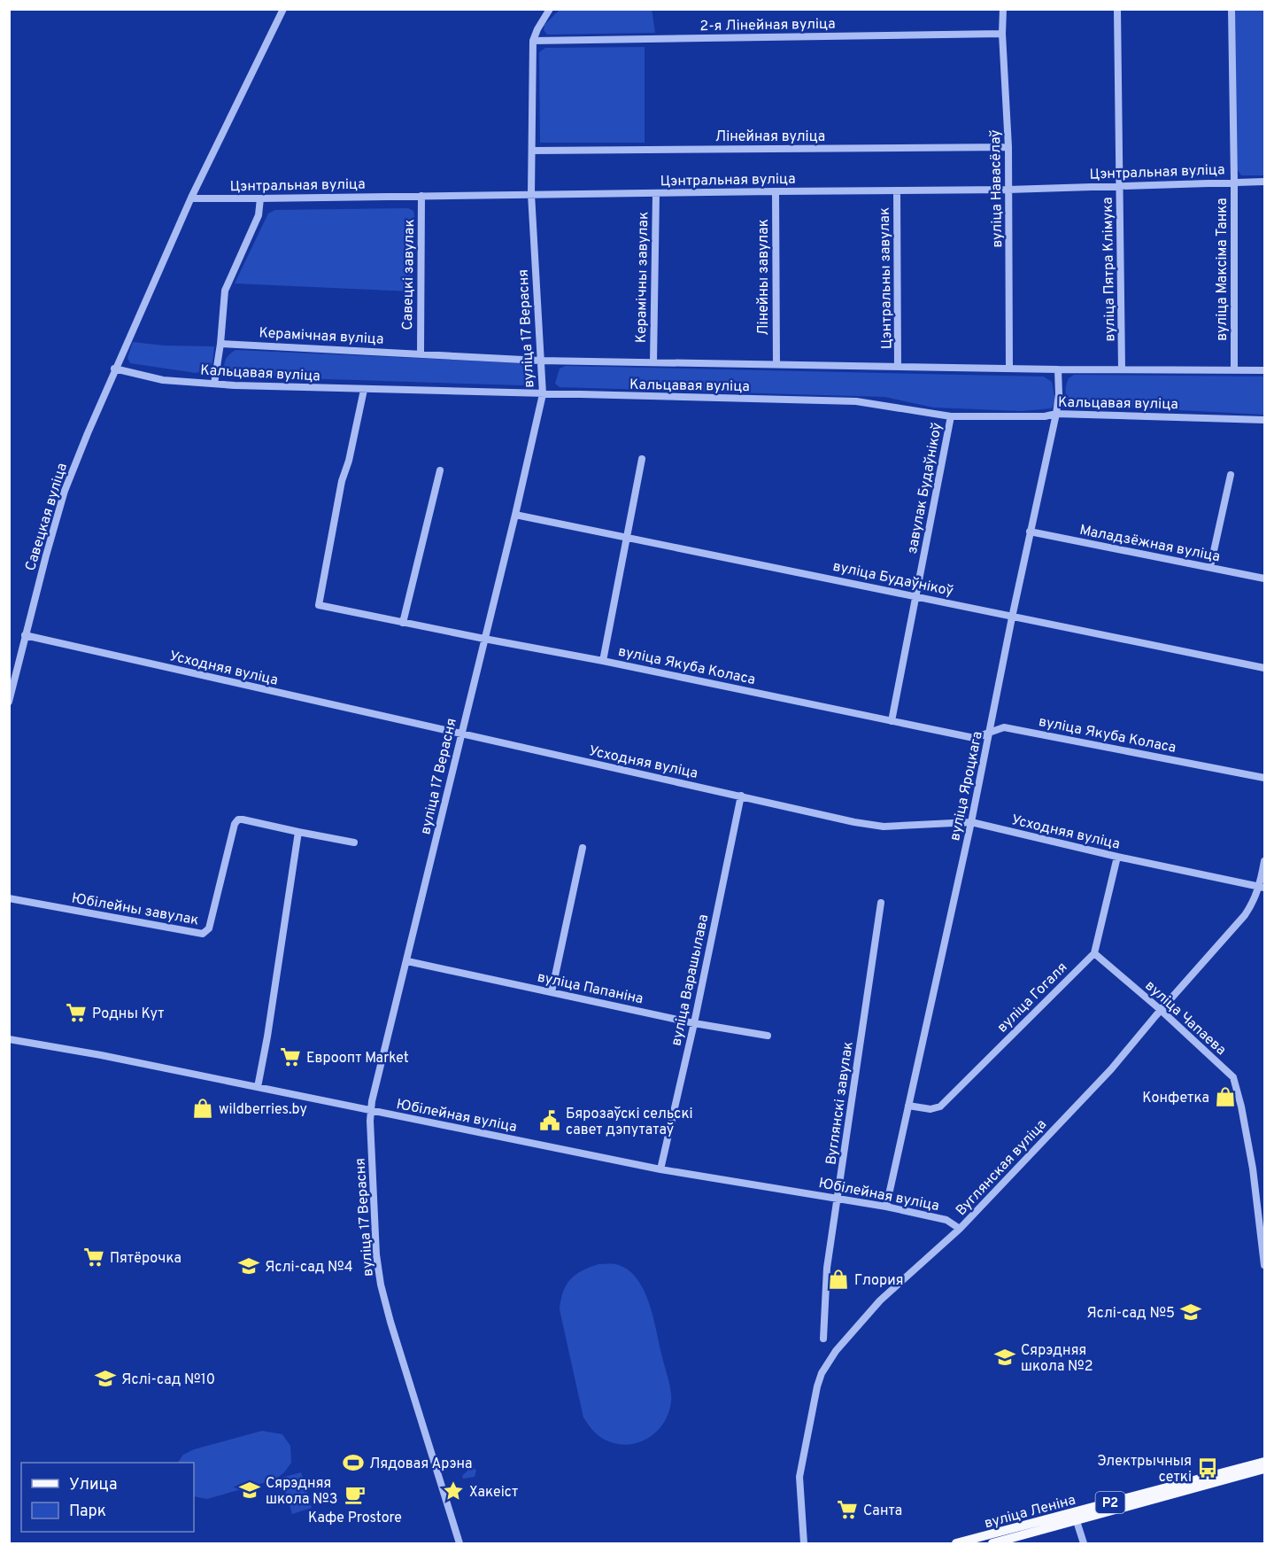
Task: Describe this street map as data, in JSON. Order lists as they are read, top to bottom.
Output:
{
  "streets": {
    "main road": ["Р2", "вуліца Леніна"],
    "street": [
      "2-я Лінейная вуліца",
      "Лінейная вуліца",
      "Цэнтральная вуліца",
      "вуліца Навасёлаў",
      "вуліца Пятра Клімука",
      "вуліца Максіма Танка",
      "Савецкі завулак",
      "Керамічны завулак",
      "Лінейны завулак",
      "Цэнтральны завулак",
      "вуліца 17 Верасня",
      "Керамічная вуліца",
      "Кальцавая вуліца",
      "завулак Будаўнікоў",
      "Савецкая вуліца",
      "Маладзёжная вуліца",
      "вуліца Будаўнікоў",
      "вуліца Якуба Коласа",
      "Усходняя вуліца",
      "вуліца Яроцкага",
      "Юбілейны завулак",
      "вуліца Варашылава",
      "вуліца Папаніна",
      "вуліца Гогаля",
      "вуліца Чапаева",
      "Вуглянскі завулак",
      "Юбілейная вуліца",
      "Вуглянская вуліца"
    ]
  },
  "crossings": [
    ["2-я Лінейная вуліца", "вуліца Навасёлаў"],
    ["2-я Лінейная вуліца", "вуліца 17 Верасня"],
    ["Лінейная вуліца", "вуліца Навасёлаў"],
    ["Лінейная вуліца", "вуліца 17 Верасня"],
    ["Цэнтральная вуліца", "вуліца Навасёлаў"],
    ["Цэнтральная вуліца", "вуліца Пятра Клімука"],
    ["Цэнтральная вуліца", "вуліца Максіма Танка"],
    ["Цэнтральная вуліца", "Савецкі завулак"],
    ["Цэнтральная вуліца", "Керамічны завулак"],
    ["Цэнтральная вуліца", "Лінейны завулак"],
    ["Цэнтральная вуліца", "Цэнтральны завулак"],
    ["Цэнтральная вуліца", "вуліца 17 Верасня"],
    ["Цэнтральная вуліца", "Савецкая вуліца"],
    ["вуліца Навасёлаў", "Керамічная вуліца"],
    ["вуліца Пятра Клімука", "Керамічная вуліца"],
    ["вуліца Максіма Танка", "Керамічная вуліца"],
    ["Савецкі завулак", "Керамічная вуліца"],
    ["Керамічны завулак", "Керамічная вуліца"],
    ["Лінейны завулак", "Керамічная вуліца"],
    ["Цэнтральны завулак", "Керамічная вуліца"],
    ["вуліца 17 Верасня", "Керамічная вуліца"],
    ["вуліца 17 Верасня", "Кальцавая вуліца"],
    ["вуліца 17 Верасня", "вуліца Будаўнікоў"],
    ["вуліца 17 Верасня", "вуліца Якуба Коласа"],
    ["вуліца 17 Верасня", "Усходняя вуліца"],
    ["вуліца 17 Верасня", "вуліца Папаніна"],
    ["вуліца 17 Верасня", "Юбілейная вуліца"],
    ["Керамічная вуліца", "вуліца Яроцкага"],
    ["Кальцавая вуліца", "завулак Будаўнікоў"],
    ["Кальцавая вуліца", "Савецкая вуліца"],
    ["Кальцавая вуліца", "вуліца Якуба Коласа"],
    ["Кальцавая вуліца", "вуліца Яроцкага"],
    ["завулак Будаўнікоў", "вуліца Будаўнікоў"],
    ["завулак Будаўнікоў", "вуліца Якуба Коласа"],
    ["Савецкая вуліца", "Усходняя вуліца"],
    ["Маладзёжная вуліца", "вуліца Яроцкага"],
    ["вуліца Будаўнікоў", "вуліца Яроцкага"],
    ["вуліца Якуба Коласа", "вуліца Яроцкага"],
    ["Усходняя вуліца", "вуліца Яроцкага"],
    ["Усходняя вуліца", "вуліца Варашылава"],
    ["Усходняя вуліца", "Вуглянская вуліца"],
    ["вуліца Яроцкага", "вуліца Гогаля"],
    ["вуліца Яроцкага", "Юбілейная вуліца"],
    ["вуліца Варашылава", "вуліца Папаніна"],
    ["вуліца Варашылава", "Юбілейная вуліца"],
    ["вуліца Гогаля", "вуліца Чапаева"],
    ["вуліца Чапаева", "Вуглянская вуліца"],
    ["Вуглянскі завулак", "Юбілейная вуліца"],
    ["Юбілейная вуліца", "Вуглянская вуліца"]
  ],
  "places": {
    "supermarket": [
      "Родны Кут",
      "Евроопт Market",
      "Пятёрочка",
      "Санта"
    ],
    "shop": ["Конфетка", "wildberries.by", "Глория"],
    "public building": ["Бярозаўскі сельскі савет дэпутатаў"],
    "school or university": [
      "Яслі-сад №4",
      "Яслі-сад №5",
      "Сярэдняя школа №2",
      "Яслі-сад №10",
      "Сярэдняя школа №3"
    ],
    "sports": ["Лядовая Арэна"],
    "bus stop": ["Электрычныя сеткі"],
    "place": ["Хакеіст"],
    "cafe": ["Кафе Prostore"]
  },
  "legend": ["Улица", "Парк"]
}
